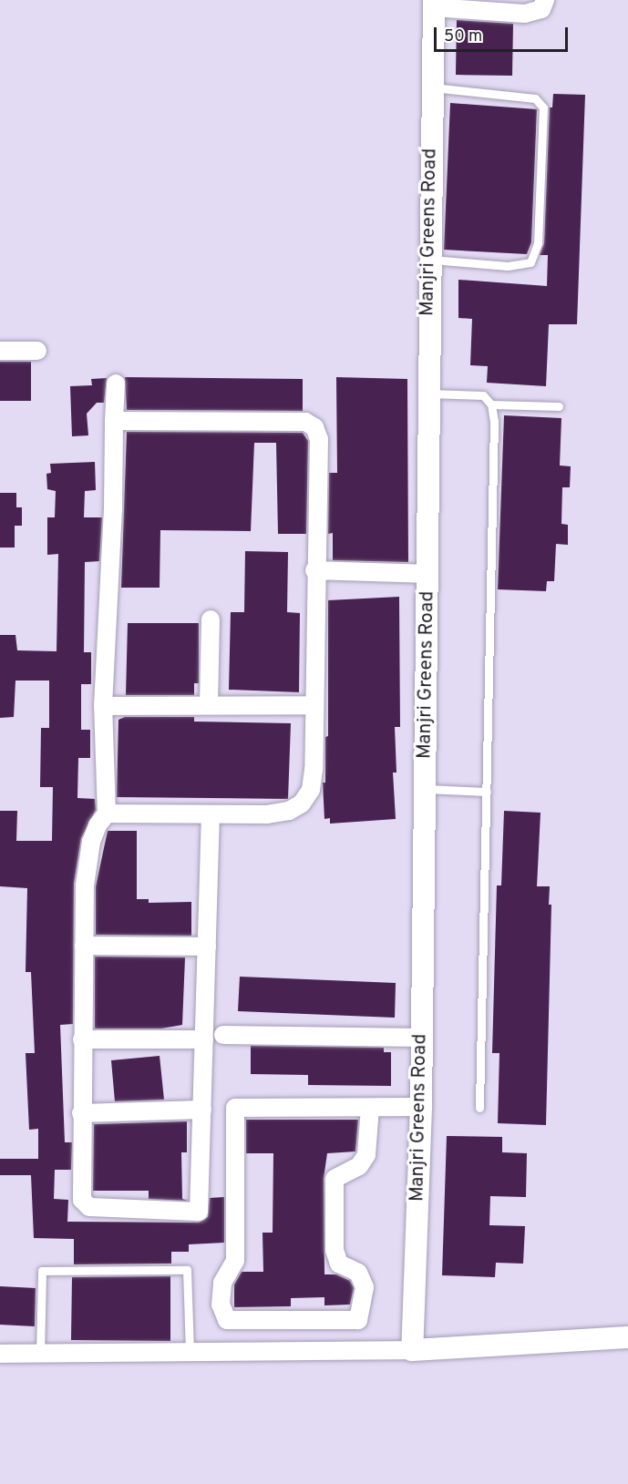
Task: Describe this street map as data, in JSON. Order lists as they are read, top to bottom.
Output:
{
  "streets": {
    "street": ["Manjri Greens Road"]
  },
  "scale_bar": "50 m"
}
